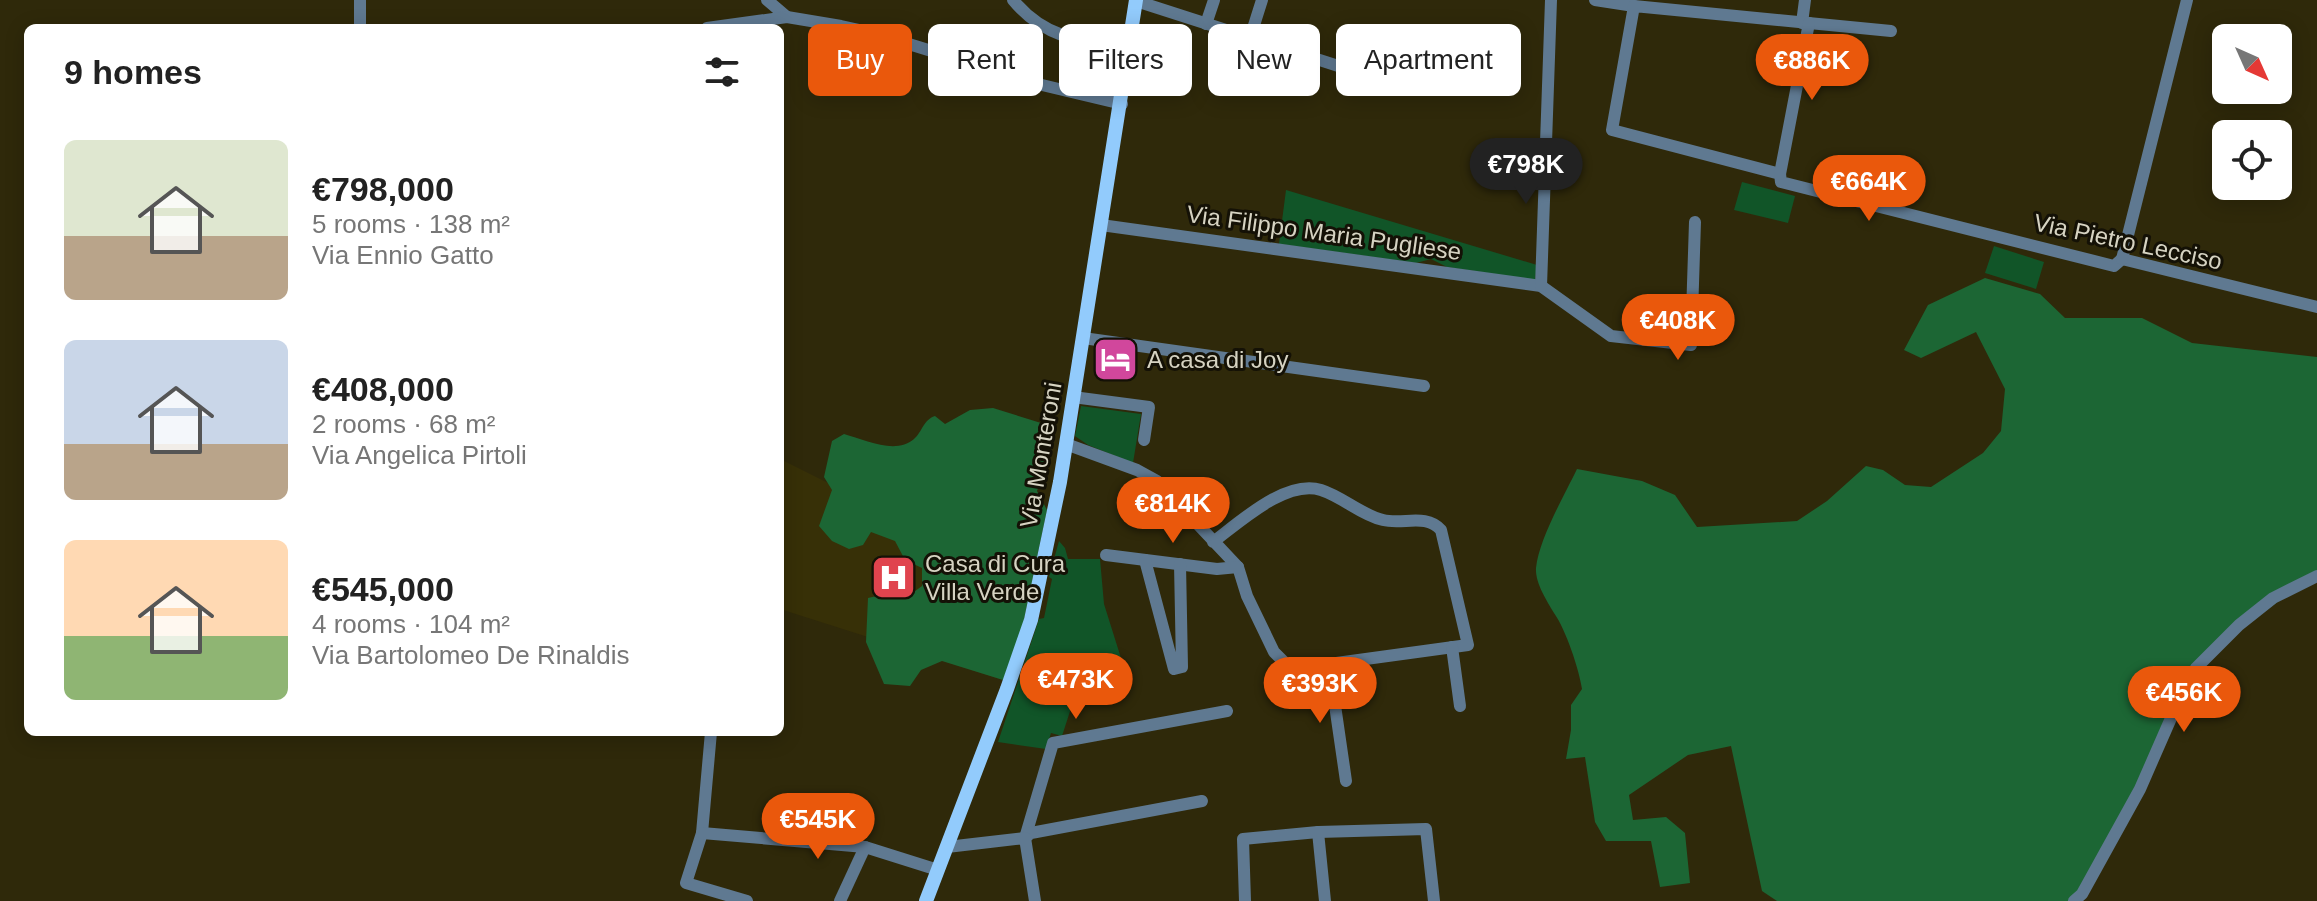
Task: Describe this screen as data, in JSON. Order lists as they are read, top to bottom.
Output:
{
  "streets": {
    "main road": ["Via Monteroni"],
    "street": ["Via Filippo Maria Pugliese", "Via Pietro Lecciso"]
  },
  "crossings": [
    ["Via Filippo Maria Pugliese", "Via Monteroni"]
  ],
  "places": {
    "hotel": ["A casa di Joy"],
    "hospital": ["Casa di Cura Villa Verde"]
  },
  "north": "bottom right",
  "page": {
    "chip": [
      "Buy",
      "Rent",
      "Filters",
      "New",
      "Apartment"
    ],
    "heading": "9 homes",
    "price": [
      "€886K",
      "€798K",
      "€664K",
      "€408K",
      "€814K",
      "€473K",
      "€393K",
      "€456K",
      "€545K"
    ],
    "list": [
      {
        "name": "€798,000",
        "note": "5 rooms · 138 m² · Via Ennio Gatto"
      },
      {
        "name": "€408,000",
        "note": "2 rooms · 68 m² · Via Angelica Pirtoli"
      },
      {
        "name": "€545,000",
        "note": "4 rooms · 104 m² · Via Bartolomeo De Rinaldis"
      }
    ]
  }
}
